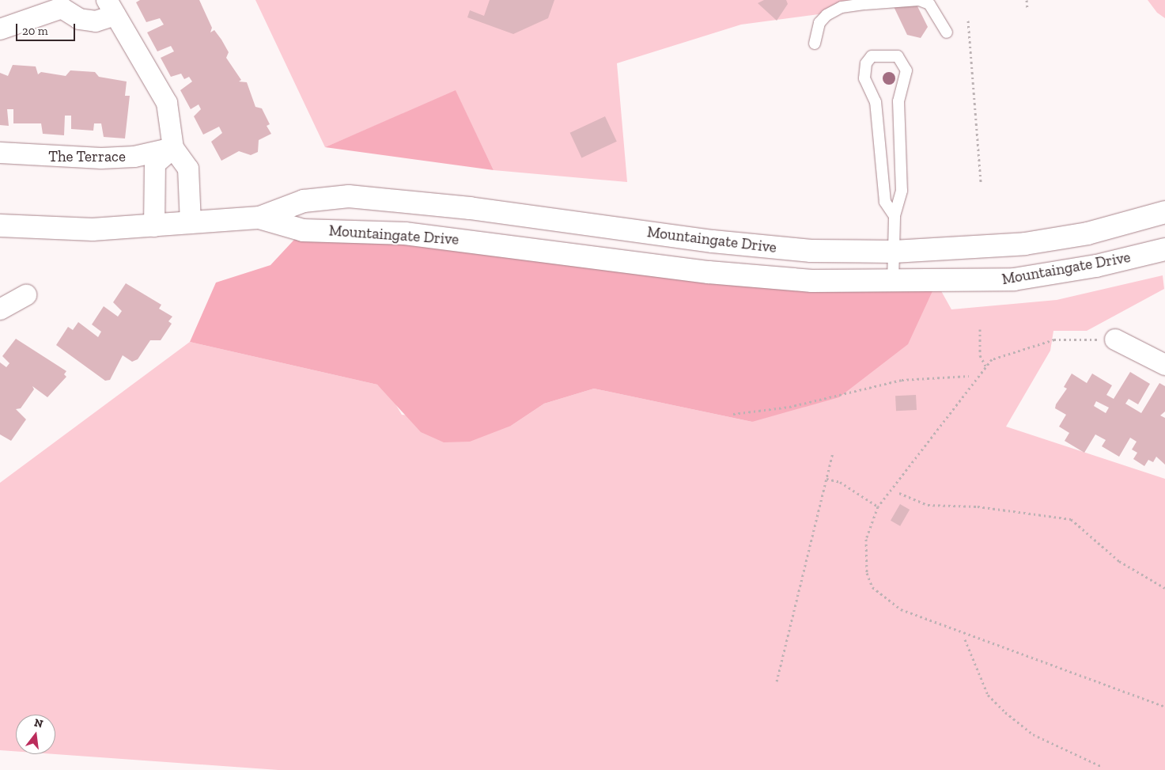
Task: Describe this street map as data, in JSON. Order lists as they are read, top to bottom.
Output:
{
  "streets": {
    "street": ["The Terrace", "Mountaingate Drive"]
  },
  "scale_bar": "20 m",
  "north": "top"
}
